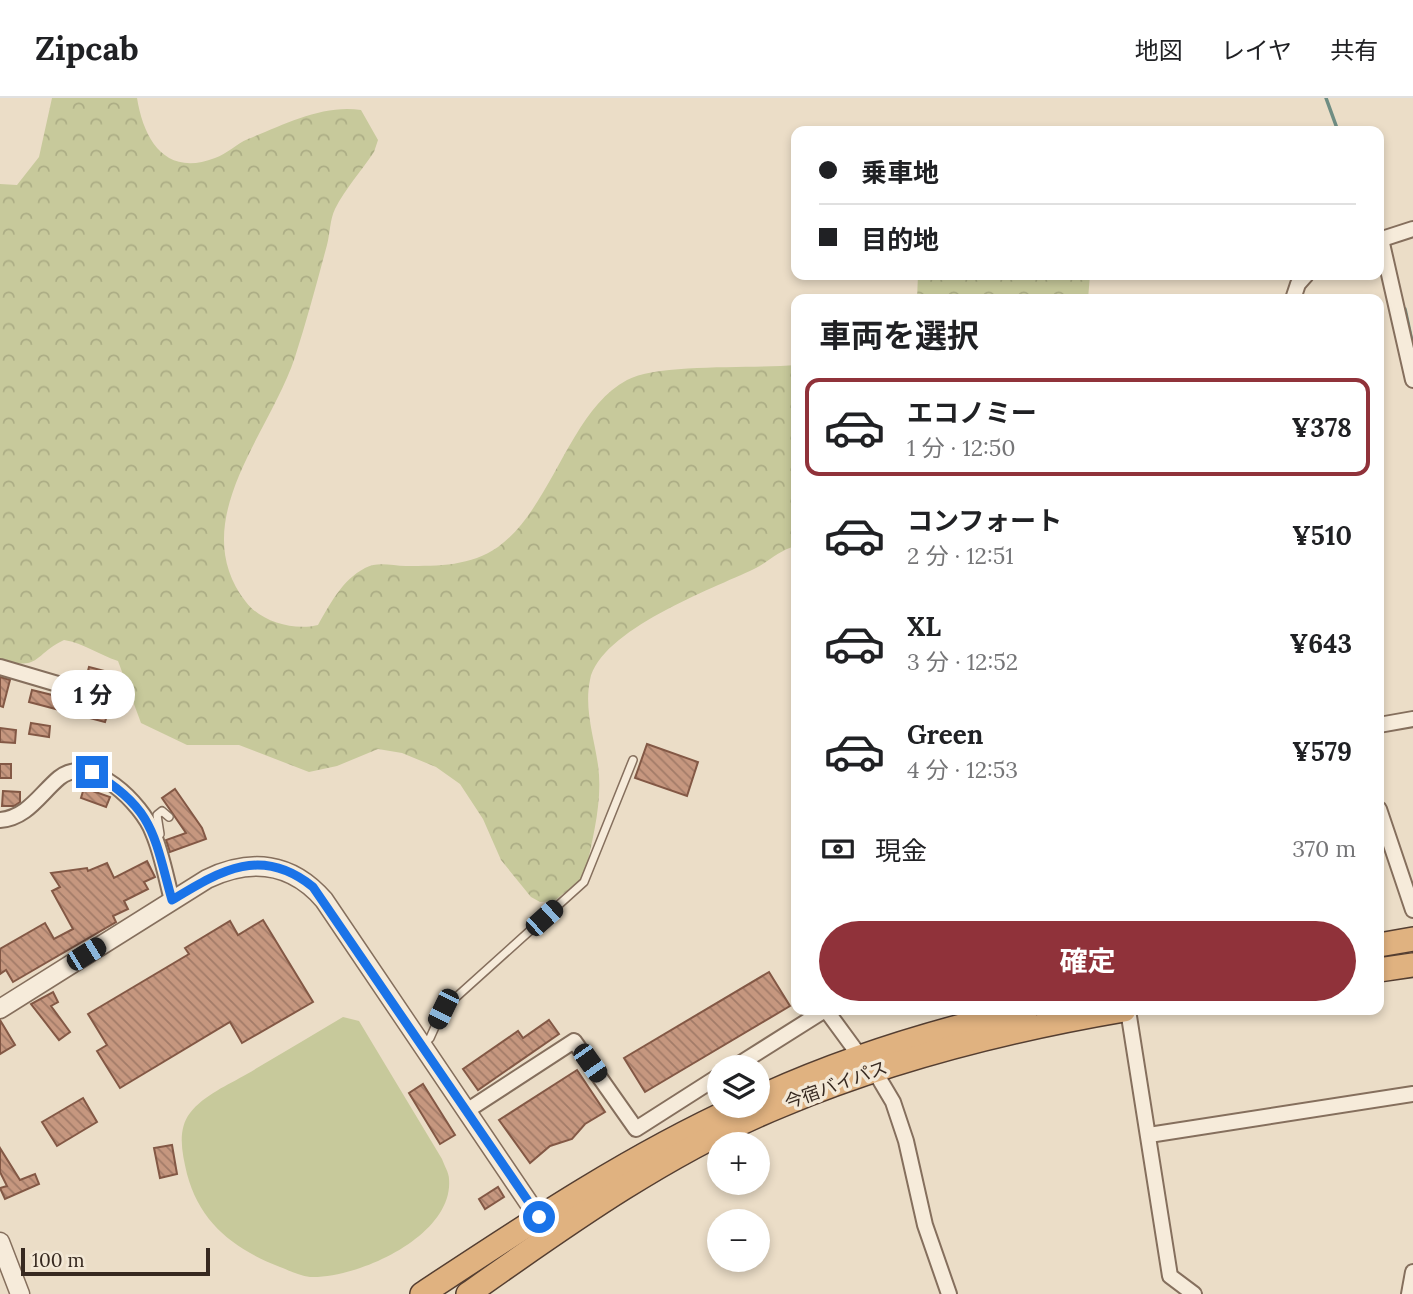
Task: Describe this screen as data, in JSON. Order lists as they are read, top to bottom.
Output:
{
  "streets": {
    "highway": ["今宿バイパス"]
  },
  "scale_bar": "100 m",
  "page": {
    "header": "Zipcab",
    "nav": ["地図", "レイヤ", "共有"],
    "banner": ["乗車地", "目的地"],
    "heading": "車両を選択",
    "list": [
      {
        "name": "エコノミー",
        "note": "1 分 · 12:50",
        "value": "¥378"
      },
      {
        "name": "コンフォート",
        "note": "2 分 · 12:51",
        "value": "¥510"
      },
      {
        "name": "XL",
        "note": "3 分 · 12:52",
        "value": "¥643"
      },
      {
        "name": "Green",
        "note": "4 分 · 12:53",
        "value": "¥579"
      }
    ],
    "bubble": "1 分",
    "pay": ["現金", "370 m"],
    "buttons": "確定",
    "map_buttons": ["+", "−"],
    "scale": "100 m"
  }
}
